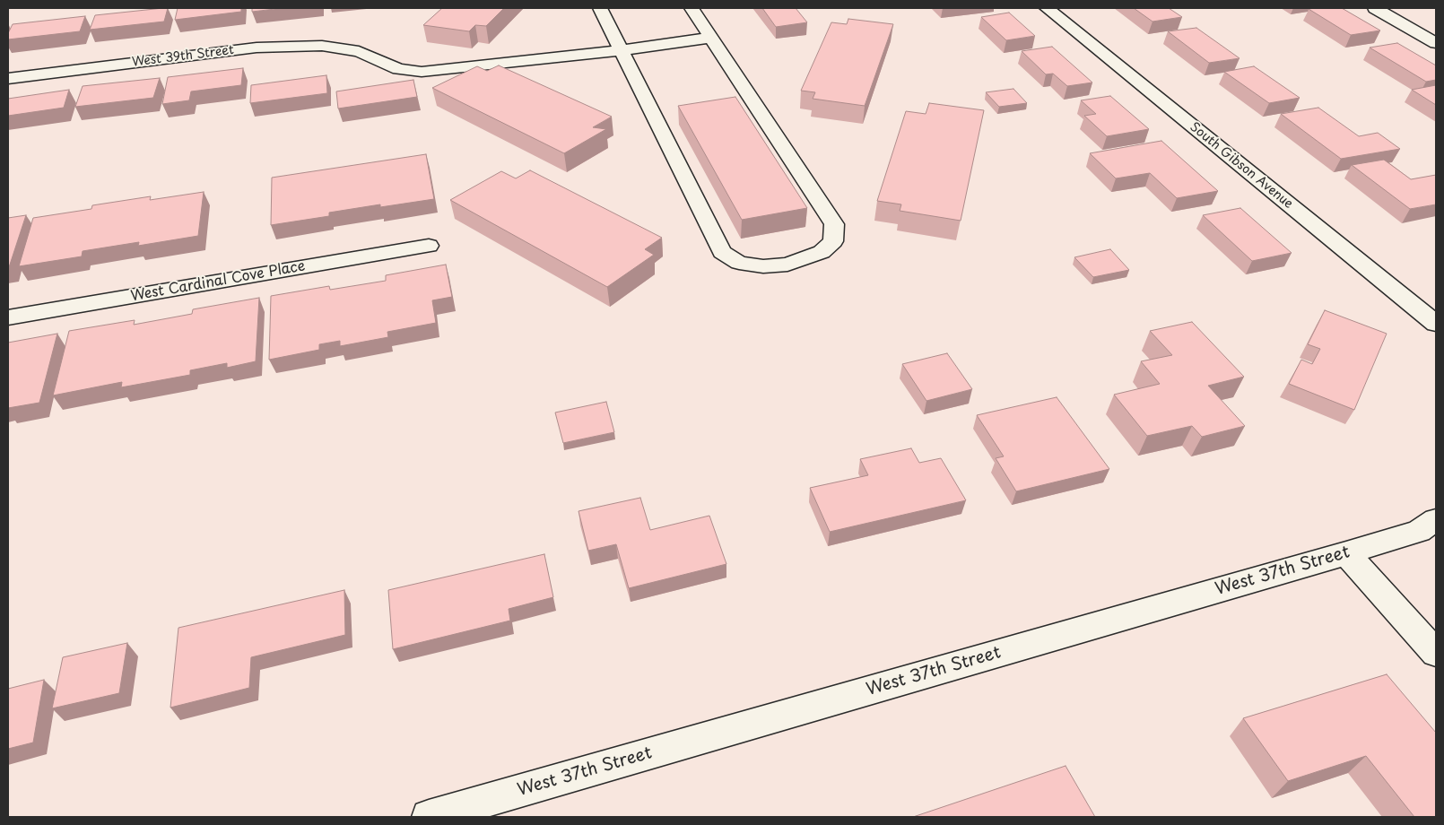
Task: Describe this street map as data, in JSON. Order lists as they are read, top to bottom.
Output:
{
  "streets": {
    "street": [
      "West 39th Street",
      "South Gibson Avenue",
      "West Cardinal Cove Place",
      "West 37th Street"
    ]
  }
}
